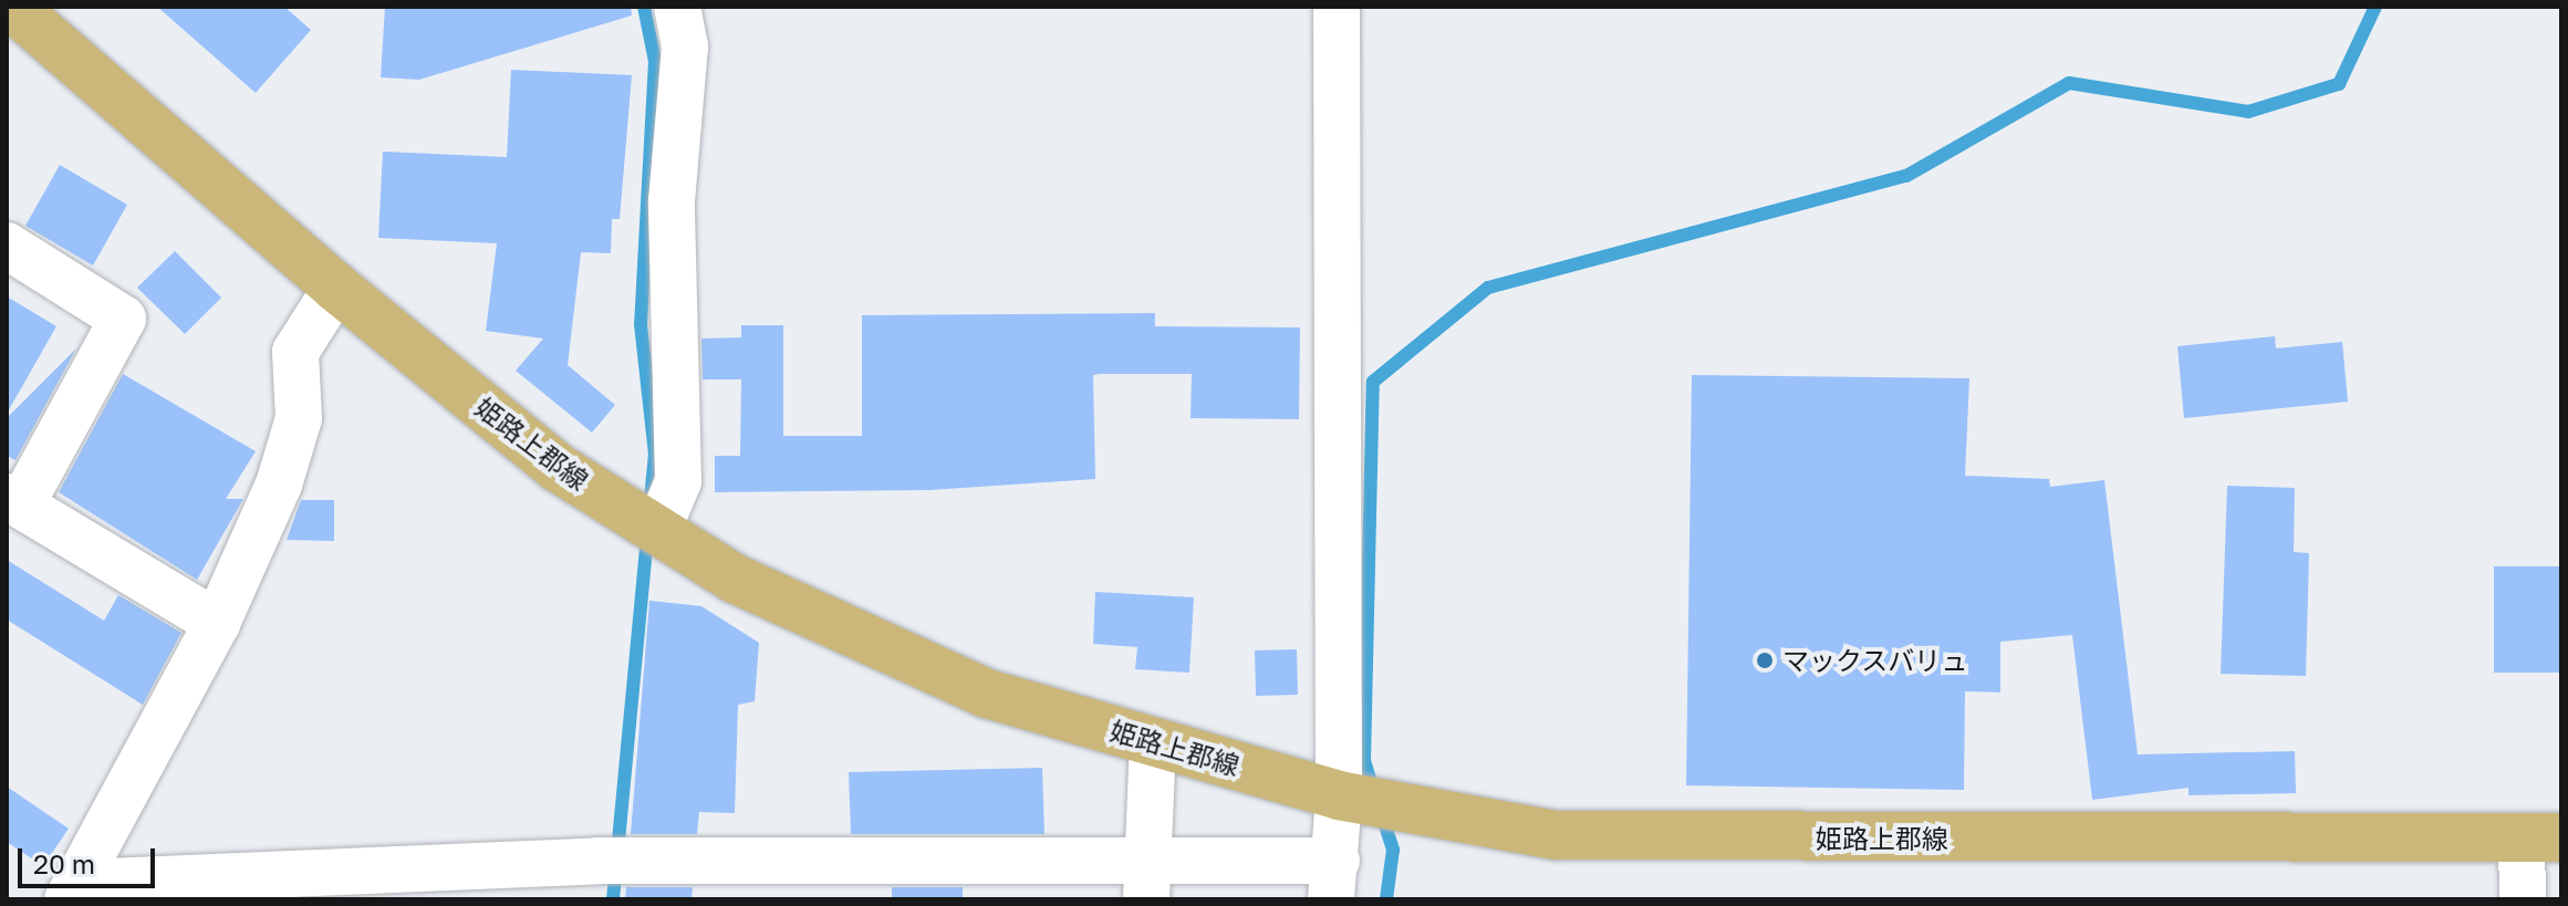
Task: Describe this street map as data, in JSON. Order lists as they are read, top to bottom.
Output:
{
  "streets": {
    "main road": ["姫路上郡線"]
  },
  "places": ["マックスバリュ"],
  "scale_bar": "20 m"
}
